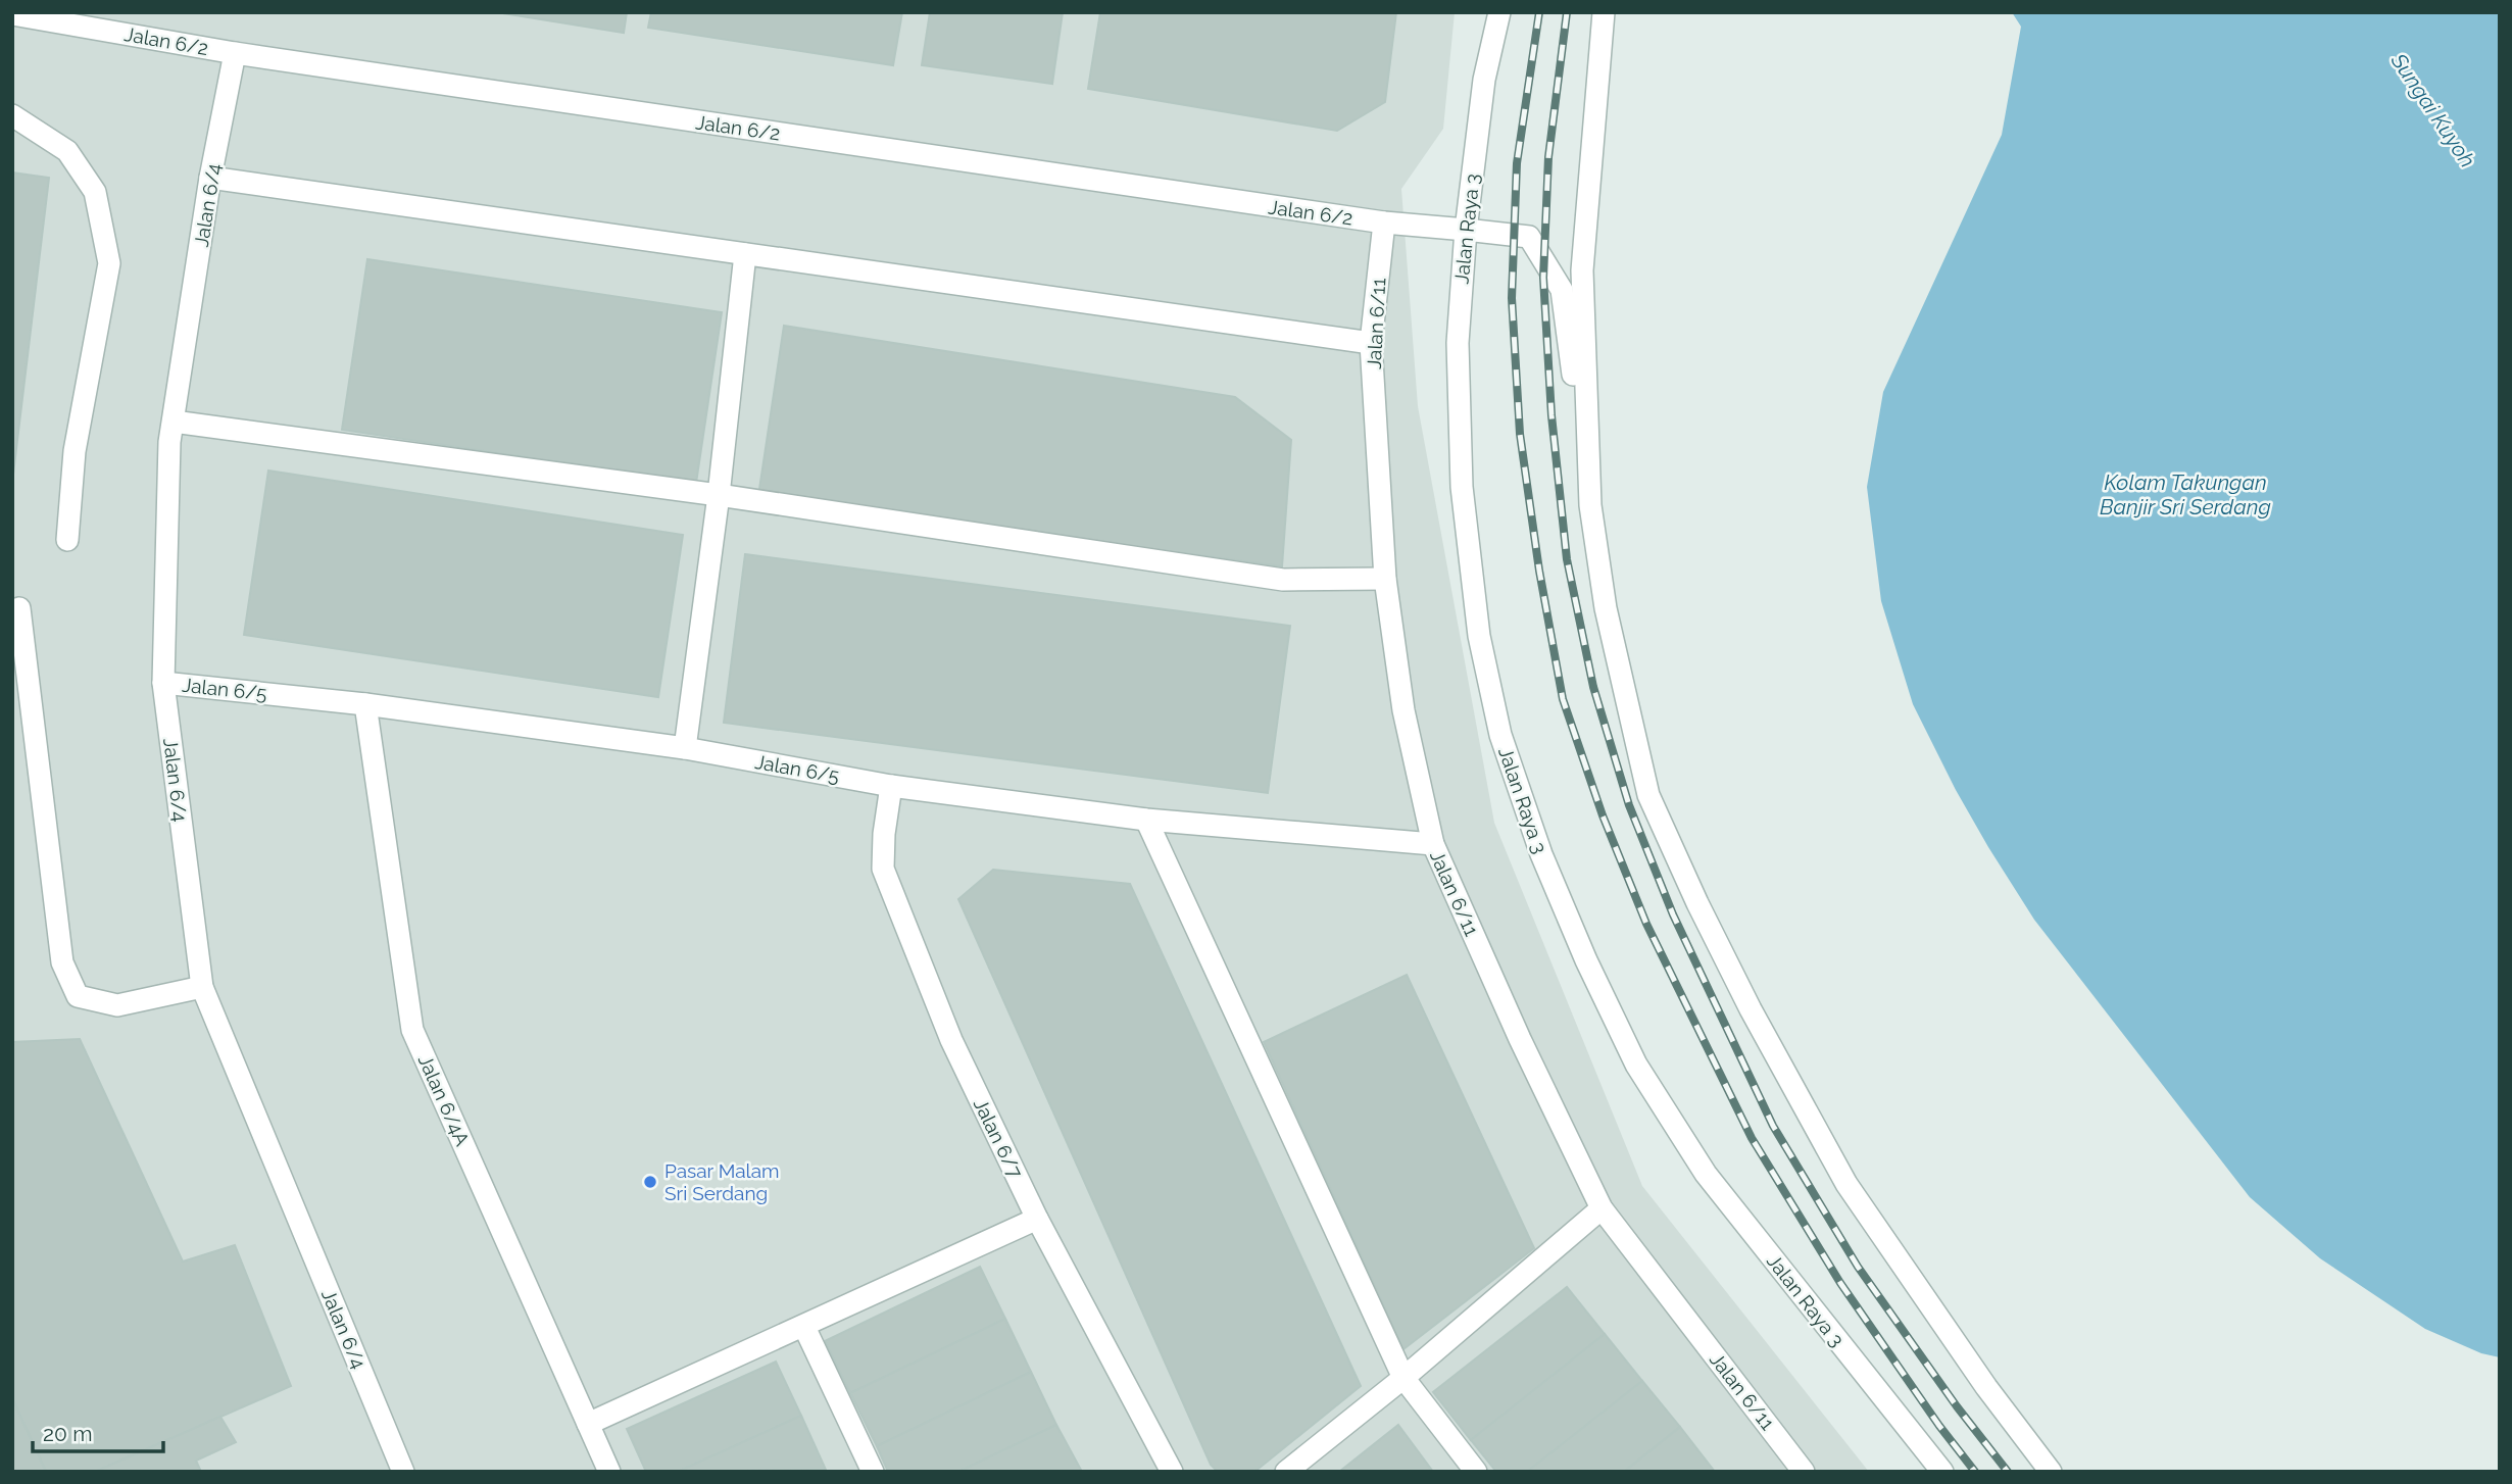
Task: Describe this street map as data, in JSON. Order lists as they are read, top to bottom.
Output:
{
  "streets": {
    "street": [
      "Jalan 6/2",
      "Jalan 6/4",
      "Jalan Raya 3",
      "Jalan 6/11",
      "Jalan 6/5",
      "Jalan 6/4A",
      "Jalan 6/7"
    ]
  },
  "crossings": [
    ["Jalan 6/2", "Jalan 6/4"],
    ["Jalan 6/2", "Jalan Raya 3"],
    ["Jalan 6/2", "Jalan 6/11"],
    ["Jalan 6/4", "Jalan 6/5"],
    ["Jalan 6/11", "Jalan 6/5"],
    ["Jalan 6/5", "Jalan 6/4A"],
    ["Jalan 6/5", "Jalan 6/7"]
  ],
  "water": ["Sungai Kuyoh", "Kolam Takungan Banjir Sri Serdang"],
  "places": ["Pasar Malam Sri Serdang"],
  "scale_bar": "20 m"
}
